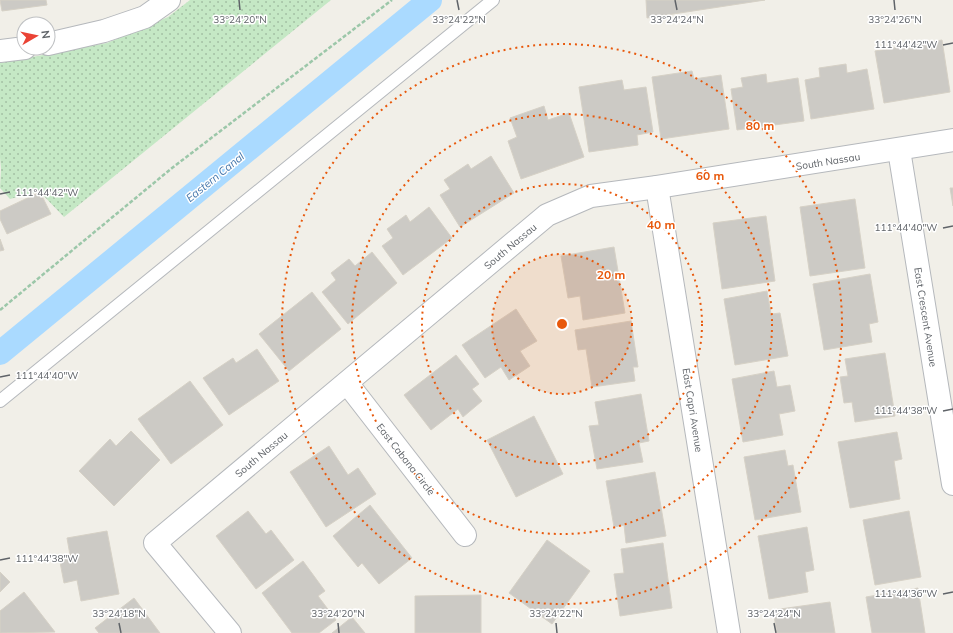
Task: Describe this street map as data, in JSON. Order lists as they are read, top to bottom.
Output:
{
  "streets": {
    "street": [
      "South Nassau",
      "East Crescent Avenue",
      "East Capri Avenue",
      "East Cabana Circle"
    ]
  },
  "crossings": [
    ["South Nassau", "East Crescent Avenue"],
    ["South Nassau", "East Capri Avenue"],
    ["South Nassau", "East Cabana Circle"]
  ],
  "water": ["Eastern Canal"],
  "north": "right",
  "coordinates": [
    "33°24'20\"N",
    "33°24'22\"N",
    "33°24'24\"N",
    "33°24'26\"N",
    "111°44'42\"W",
    "111°44'40\"W",
    "111°44'38\"W",
    "111°44'36\"W",
    "33°24'18\"N"
  ],
  "rings": [
    "80 m",
    "60 m",
    "40 m",
    "20 m"
  ]
}
